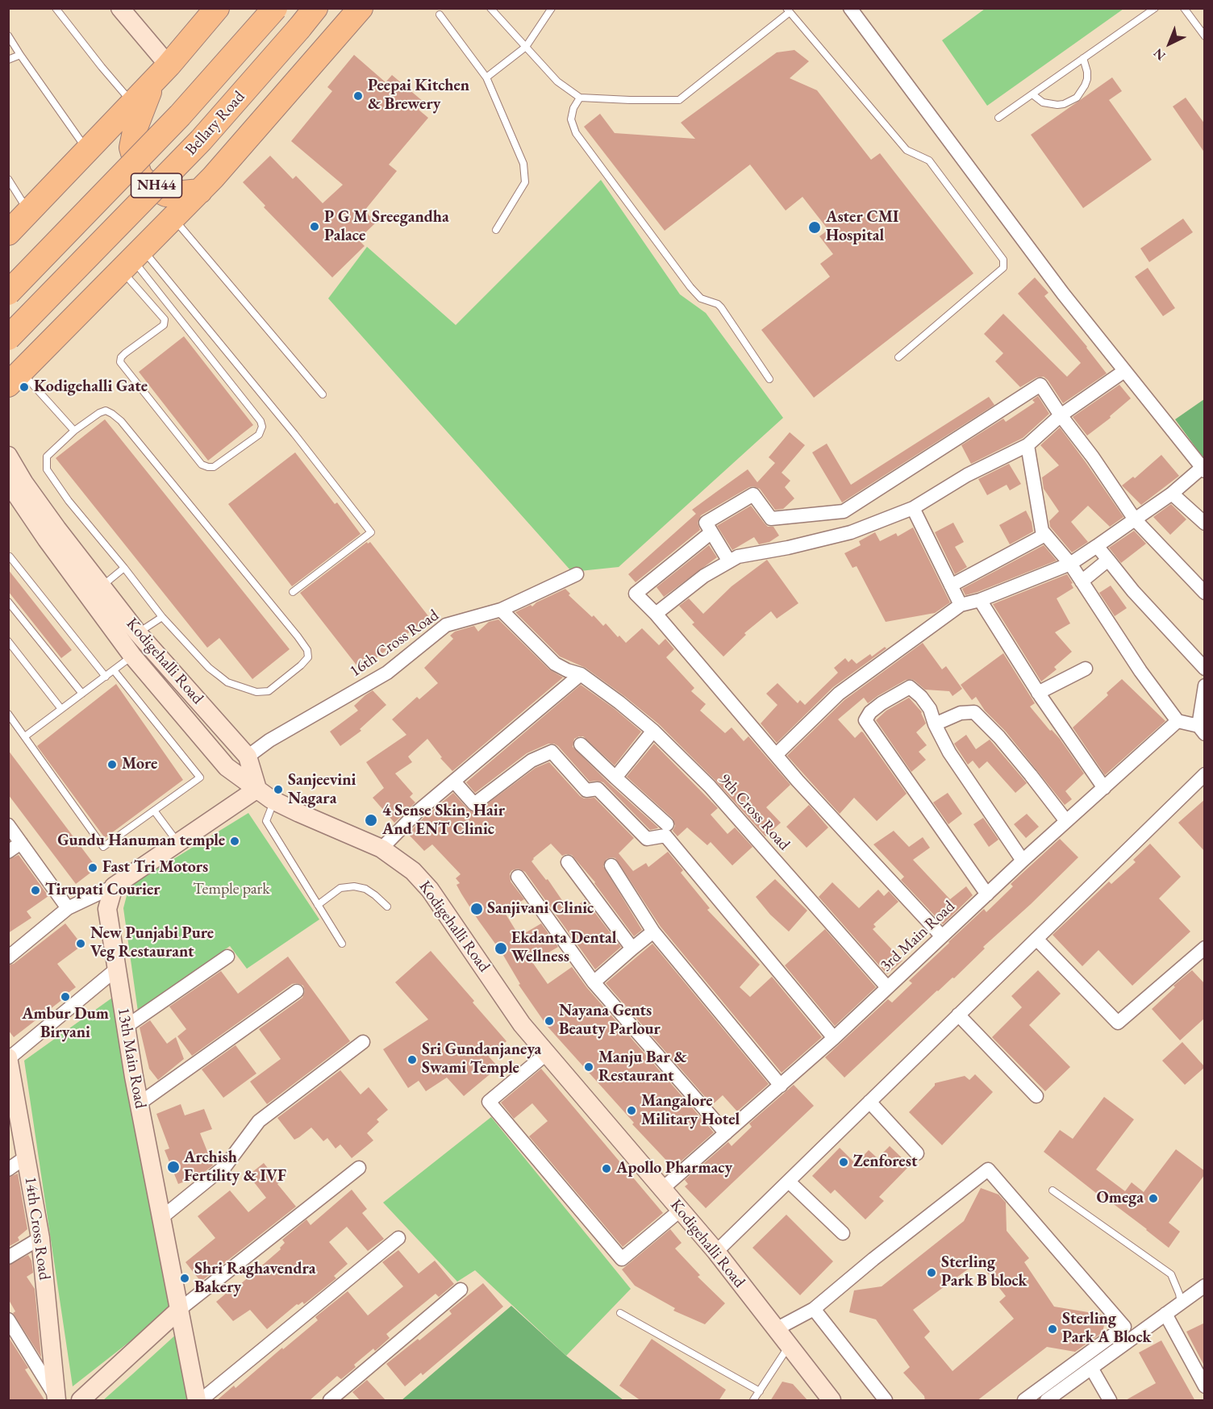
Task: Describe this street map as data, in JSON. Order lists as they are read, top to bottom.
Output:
{
  "streets": {
    "highway": ["Bellary Road", "NH44"],
    "main road": ["Kodigehalli Road", "13th Main Road", "14th Cross Road"],
    "street": ["16th Cross Road", "9th Cross Road", "3rd Main Road"]
  },
  "crossings": [
    ["16th Cross Road", "Kodigehalli Road"],
    ["Kodigehalli Road", "3rd Main Road"],
    ["9th Cross Road", "3rd Main Road"]
  ],
  "parks": ["Temple park"],
  "places": [
    "Peepai Kitchen & Brewery",
    "P G M Sreegandha Palace",
    "Aster CMI Hospital",
    "Kodigehalli Gate",
    "More",
    "Sanjeevini Nagara",
    "4 Sense Skin, Hair And ENT Clinic",
    "Gundu Hanuman temple",
    "Fast Tri Motors",
    "Tirupati Courier",
    "Sanjivani Clinic",
    "New Punjabi Pure Veg Restaurant",
    "Ekdanta Dental Wellness",
    "Ambur Dum Biryani",
    "Nayana Gents Beauty Parlour",
    "Sri Gundanjaneya Swami Temple",
    "Manju Bar & Restaurant",
    "Mangalore Military Hotel",
    "Zenforest",
    "Archish Fertility & IVF",
    "Apollo Pharmacy",
    "Omega",
    "Sterling Park B block",
    "Shri Raghavendra Bakery",
    "Sterling Park A Block"
  ],
  "north": "bottom left"
}
